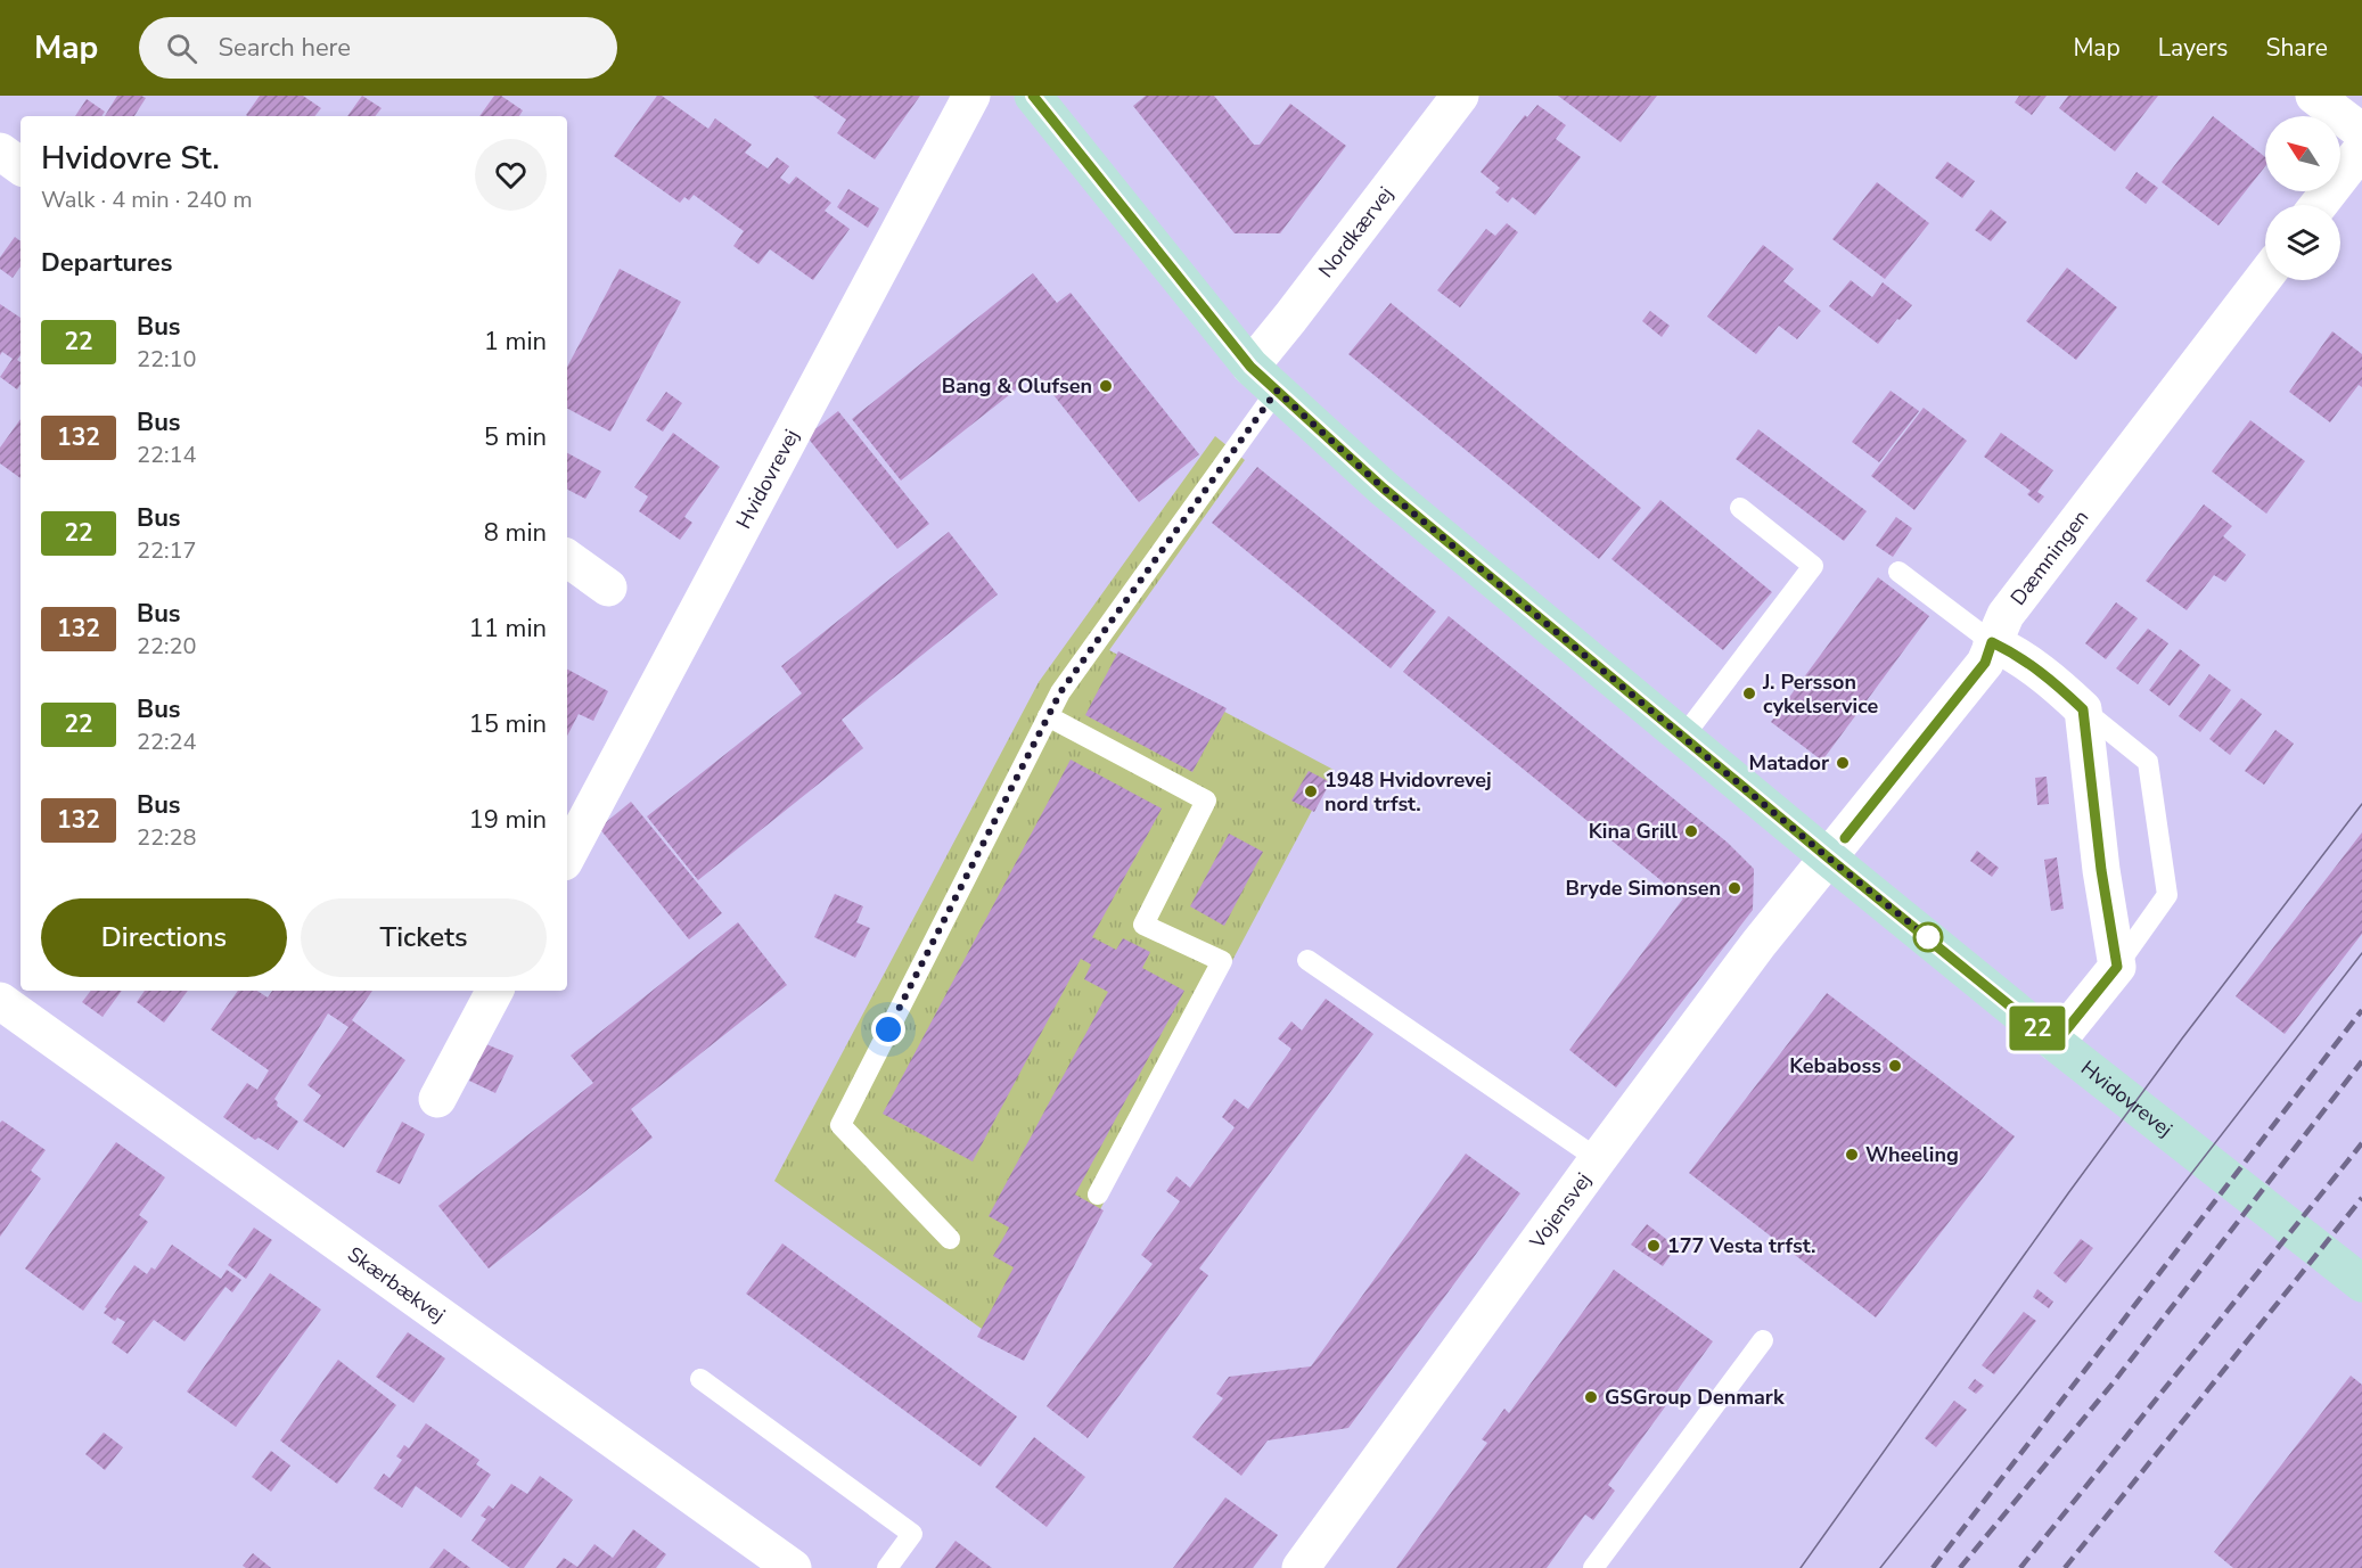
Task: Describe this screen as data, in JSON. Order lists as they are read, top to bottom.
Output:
{
  "streets": {
    "street": [
      "Nordkærvej",
      "Hvidovrevej",
      "Dæmningen",
      "Vojensvej",
      "Skærbækvej"
    ]
  },
  "crossings": [
    ["Nordkærvej", "Hvidovrevej"],
    ["Hvidovrevej", "Dæmningen"],
    ["Hvidovrevej", "Vojensvej"],
    ["Dæmningen", "Vojensvej"]
  ],
  "places": [
    "Bang & Olufsen",
    "J. Persson cykelservice",
    "Matador",
    "1948 Hvidovrevej nord trfst.",
    "Kina Grill",
    "Bryde Simonsen",
    "Kebaboss",
    "Wheeling",
    "177 Vesta trfst.",
    "GSGroup Denmark"
  ],
  "lines": ["bus line 22"],
  "north": "top left",
  "page": {
    "header": "Map",
    "search": "Search here",
    "nav": ["Map", "Layers", "Share"],
    "on_map": "22",
    "heading": [
      ["Hvidovre St.", "Walk · 4 min · 240 m"],
      "Departures"
    ],
    "list": [
      {
        "mark": "22",
        "name": "Bus",
        "note": "22:10",
        "value": "1 min"
      },
      {
        "mark": "132",
        "name": "Bus",
        "note": "22:14",
        "value": "5 min"
      },
      {
        "mark": "22",
        "name": "Bus",
        "note": "22:17",
        "value": "8 min"
      },
      {
        "mark": "132",
        "name": "Bus",
        "note": "22:20",
        "value": "11 min"
      },
      {
        "mark": "22",
        "name": "Bus",
        "note": "22:24",
        "value": "15 min"
      },
      {
        "mark": "132",
        "name": "Bus",
        "note": "22:28",
        "value": "19 min"
      }
    ],
    "buttons": ["Directions", "Tickets"]
  }
}
